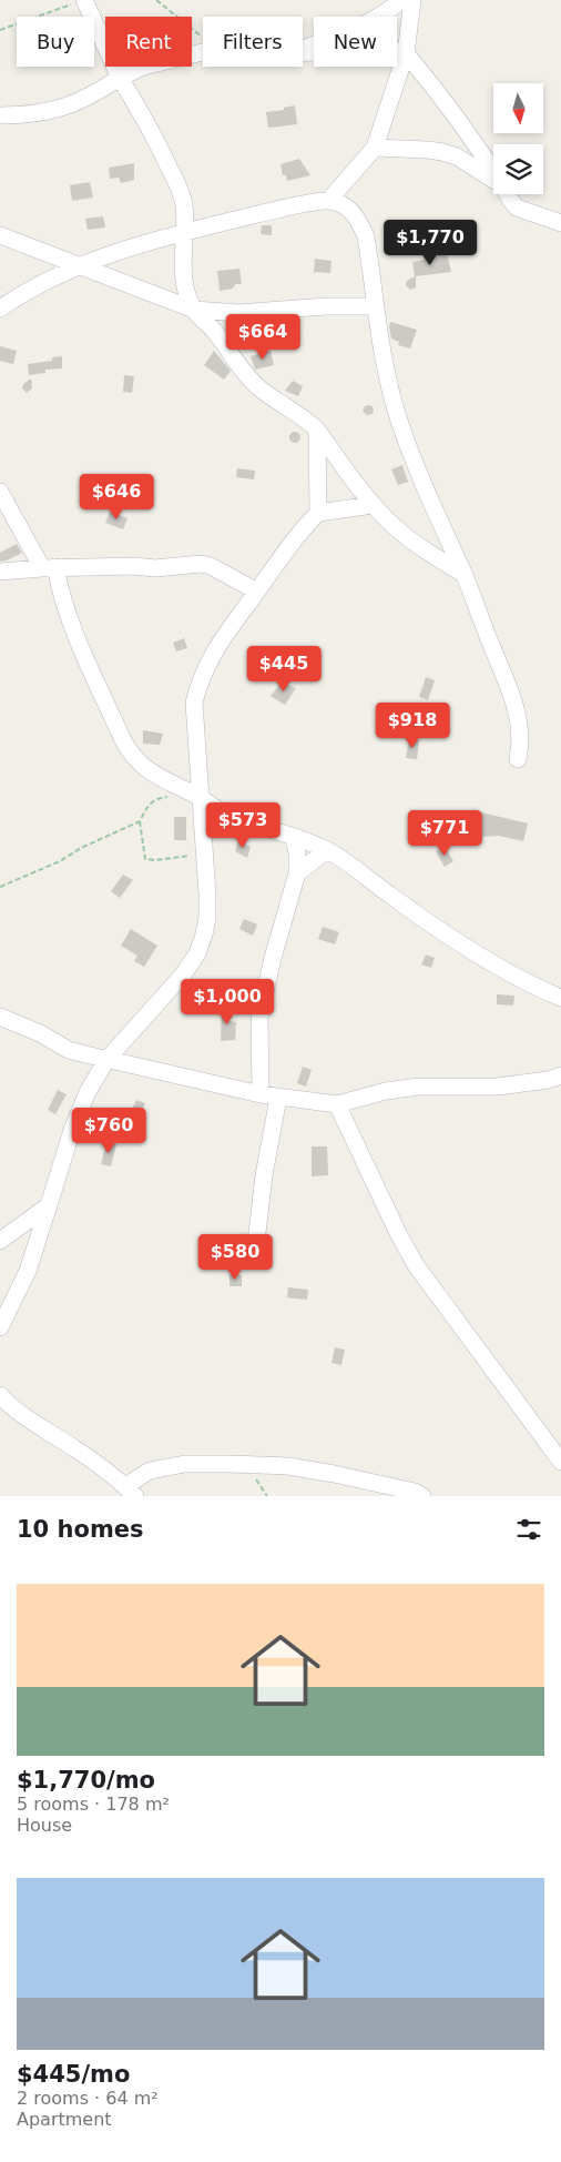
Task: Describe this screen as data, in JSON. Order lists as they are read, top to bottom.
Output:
{
  "north": "bottom",
  "page": {
    "chip": [
      "Buy",
      "Rent",
      "Filters",
      "New"
    ],
    "price": [
      "$1,770",
      "$664",
      "$646",
      "$445",
      "$918",
      "$573",
      "$771",
      "$1,000",
      "$760",
      "$580"
    ],
    "heading": "10 homes",
    "list": [
      {
        "name": "$1,770/mo",
        "note": "5 rooms · 178 m² · House"
      },
      {
        "name": "$445/mo",
        "note": "2 rooms · 64 m² · Apartment"
      }
    ]
  }
}
